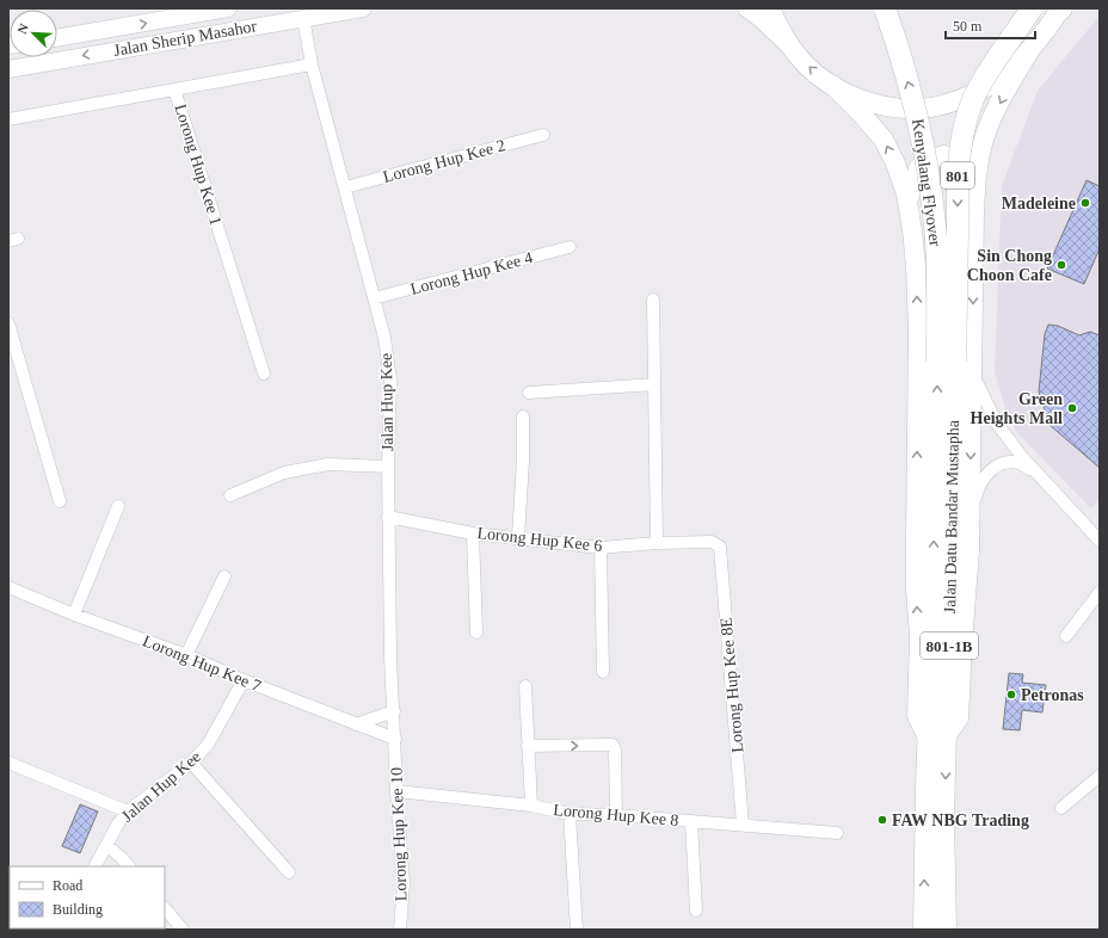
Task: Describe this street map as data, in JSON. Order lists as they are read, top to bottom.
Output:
{
  "streets": {
    "highway": ["801", "Kenyalang Flyover", "Jalan Datu Bandar Mustapha"],
    "main road": ["Jalan Sherip Masahor"],
    "street": [
      "Lorong Hup Kee 2",
      "Lorong Hup Kee 1",
      "Lorong Hup Kee 4",
      "Jalan Hup Kee",
      "Lorong Hup Kee 6",
      "Lorong Hup Kee 7",
      "Lorong Hup Kee 8E",
      "Lorong Hup Kee 8",
      "Lorong Hup Kee 10"
    ]
  },
  "crossings": [
    ["Jalan Sherip Masahor", "Jalan Hup Kee"],
    ["Lorong Hup Kee 2", "Jalan Hup Kee"],
    ["Lorong Hup Kee 1", "Jalan Hup Kee"],
    ["Kenyalang Flyover", "Jalan Datu Bandar Mustapha"],
    ["Lorong Hup Kee 4", "Jalan Hup Kee"],
    ["Jalan Hup Kee", "Lorong Hup Kee 6"],
    ["Jalan Hup Kee", "Lorong Hup Kee 7"],
    ["Jalan Hup Kee", "Lorong Hup Kee 10"],
    ["Lorong Hup Kee 6", "Lorong Hup Kee 8E"],
    ["Lorong Hup Kee 7", "Lorong Hup Kee 10"],
    ["Lorong Hup Kee 8E", "Lorong Hup Kee 8"],
    ["Lorong Hup Kee 8", "Lorong Hup Kee 10"]
  ],
  "places": [
    "Madeleine",
    "Sin Chong Choon Cafe",
    "Green Heights Mall",
    "Petronas",
    "FAW NBG Trading"
  ],
  "legend": ["Road", "Building"],
  "scale_bar": "50 m",
  "north": "top left"
}
